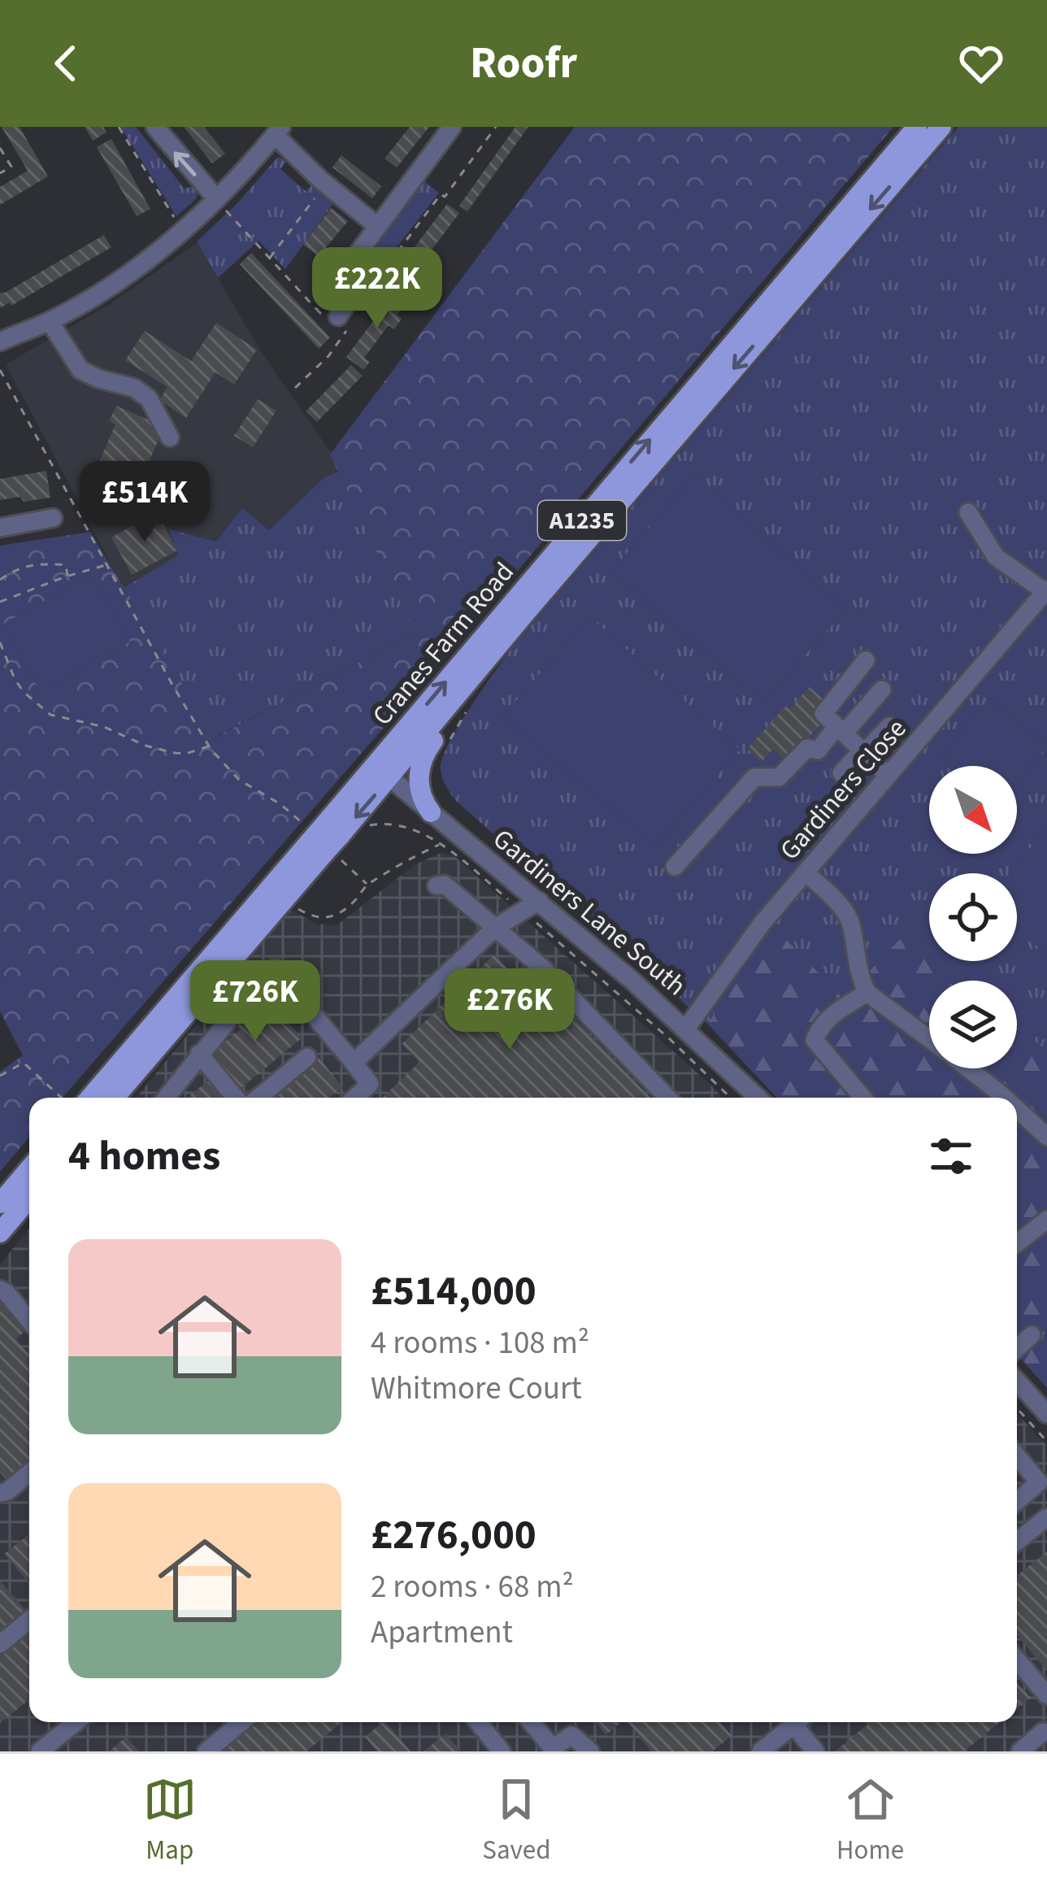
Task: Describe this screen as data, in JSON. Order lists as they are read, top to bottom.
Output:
{
  "streets": {
    "main road": ["A1235", "Cranes Farm Road"],
    "street": ["Gardiners Close", "Gardiners Lane South"]
  },
  "crossings": [
    ["A1235", "Cranes Farm Road"],
    ["A1235", "Gardiners Lane South"],
    ["Cranes Farm Road", "Gardiners Lane South"],
    ["Gardiners Close", "Gardiners Lane South"]
  ],
  "north": "bottom right",
  "page": {
    "header": "Roofr",
    "price": [
      "£222K",
      "£514K",
      "£726K",
      "£276K"
    ],
    "heading": "4 homes",
    "list": [
      {
        "name": "£514,000",
        "note": "4 rooms · 108 m² · Whitmore Court"
      },
      {
        "name": "£276,000",
        "note": "2 rooms · 68 m² · Apartment"
      }
    ],
    "tabs": ["Map", "Saved", "Home"]
  }
}
